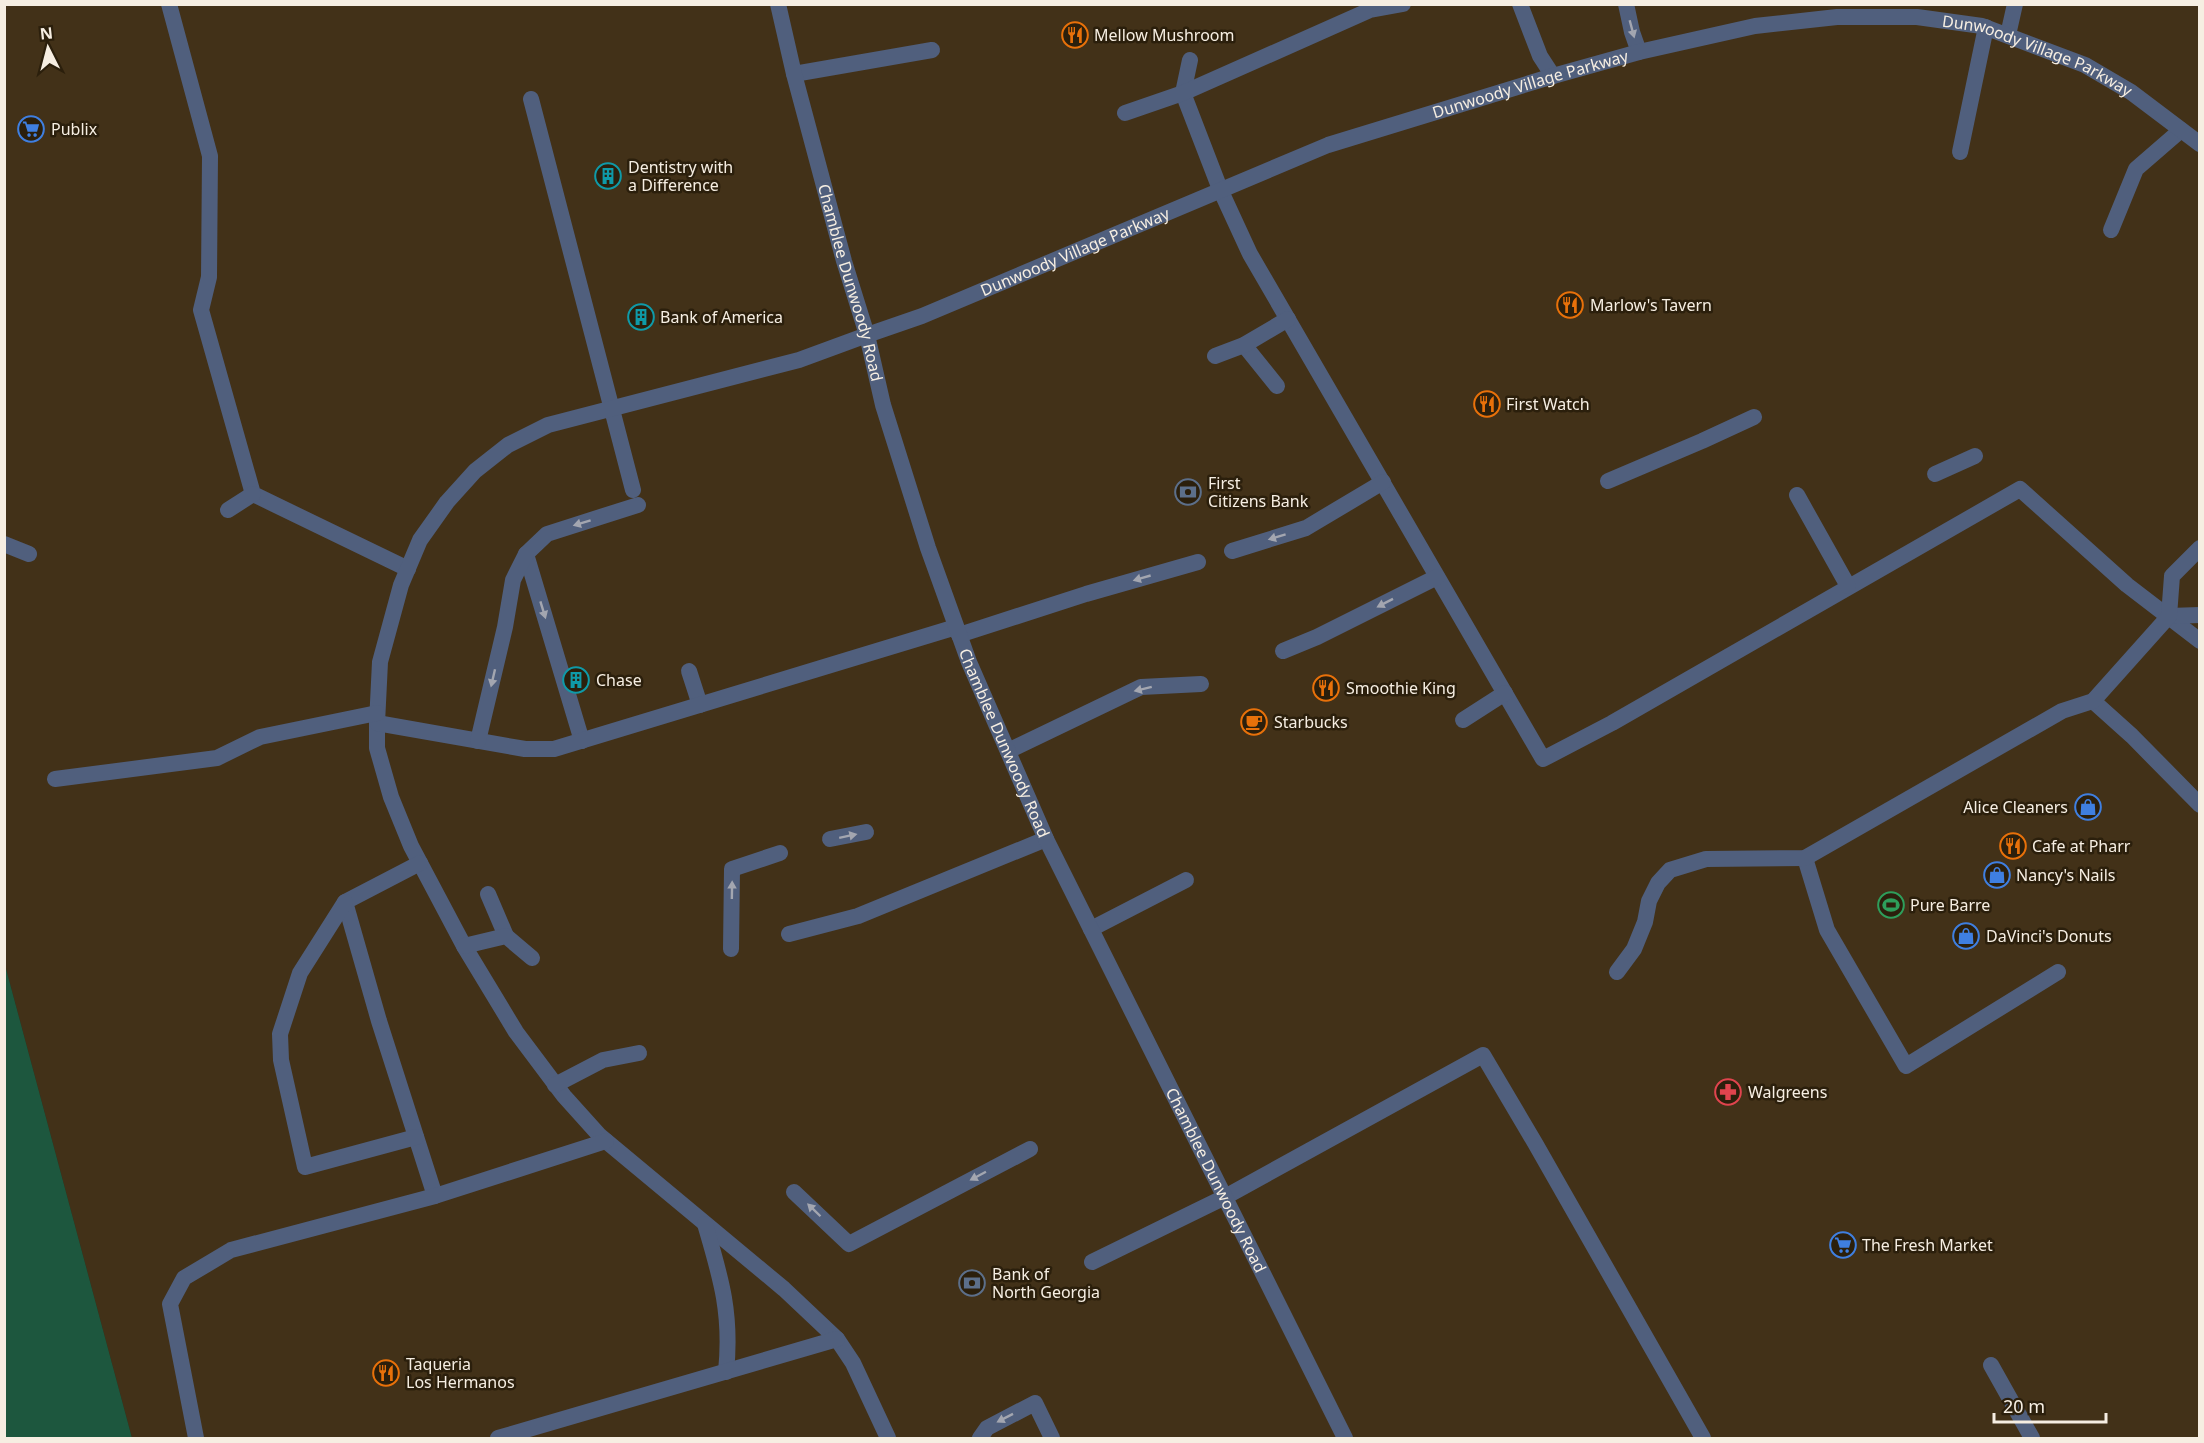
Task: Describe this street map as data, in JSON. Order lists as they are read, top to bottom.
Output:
{
  "streets": {
    "street": ["Dunwoody Village Parkway", "Chamblee Dunwoody Road"]
  },
  "crossings": [
    ["Dunwoody Village Parkway", "Chamblee Dunwoody Road"]
  ],
  "places": {
    "restaurant": [
      "Mellow Mushroom",
      "Marlow's Tavern",
      "First Watch",
      "Smoothie King",
      "Cafe at Pharr",
      "Taqueria Los Hermanos"
    ],
    "supermarket": ["Publix", "The Fresh Market"],
    "building": ["Dentistry with a Difference", "Bank of America", "Chase"],
    "bank": ["First Citizens Bank", "Bank of North Georgia"],
    "cafe": ["Starbucks"],
    "shop": ["Alice Cleaners", "Nancy's Nails", "DaVinci's Donuts"],
    "sports": ["Pure Barre"],
    "pharmacy": ["Walgreens"]
  },
  "scale_bar": "20 m",
  "north": "top"
}
